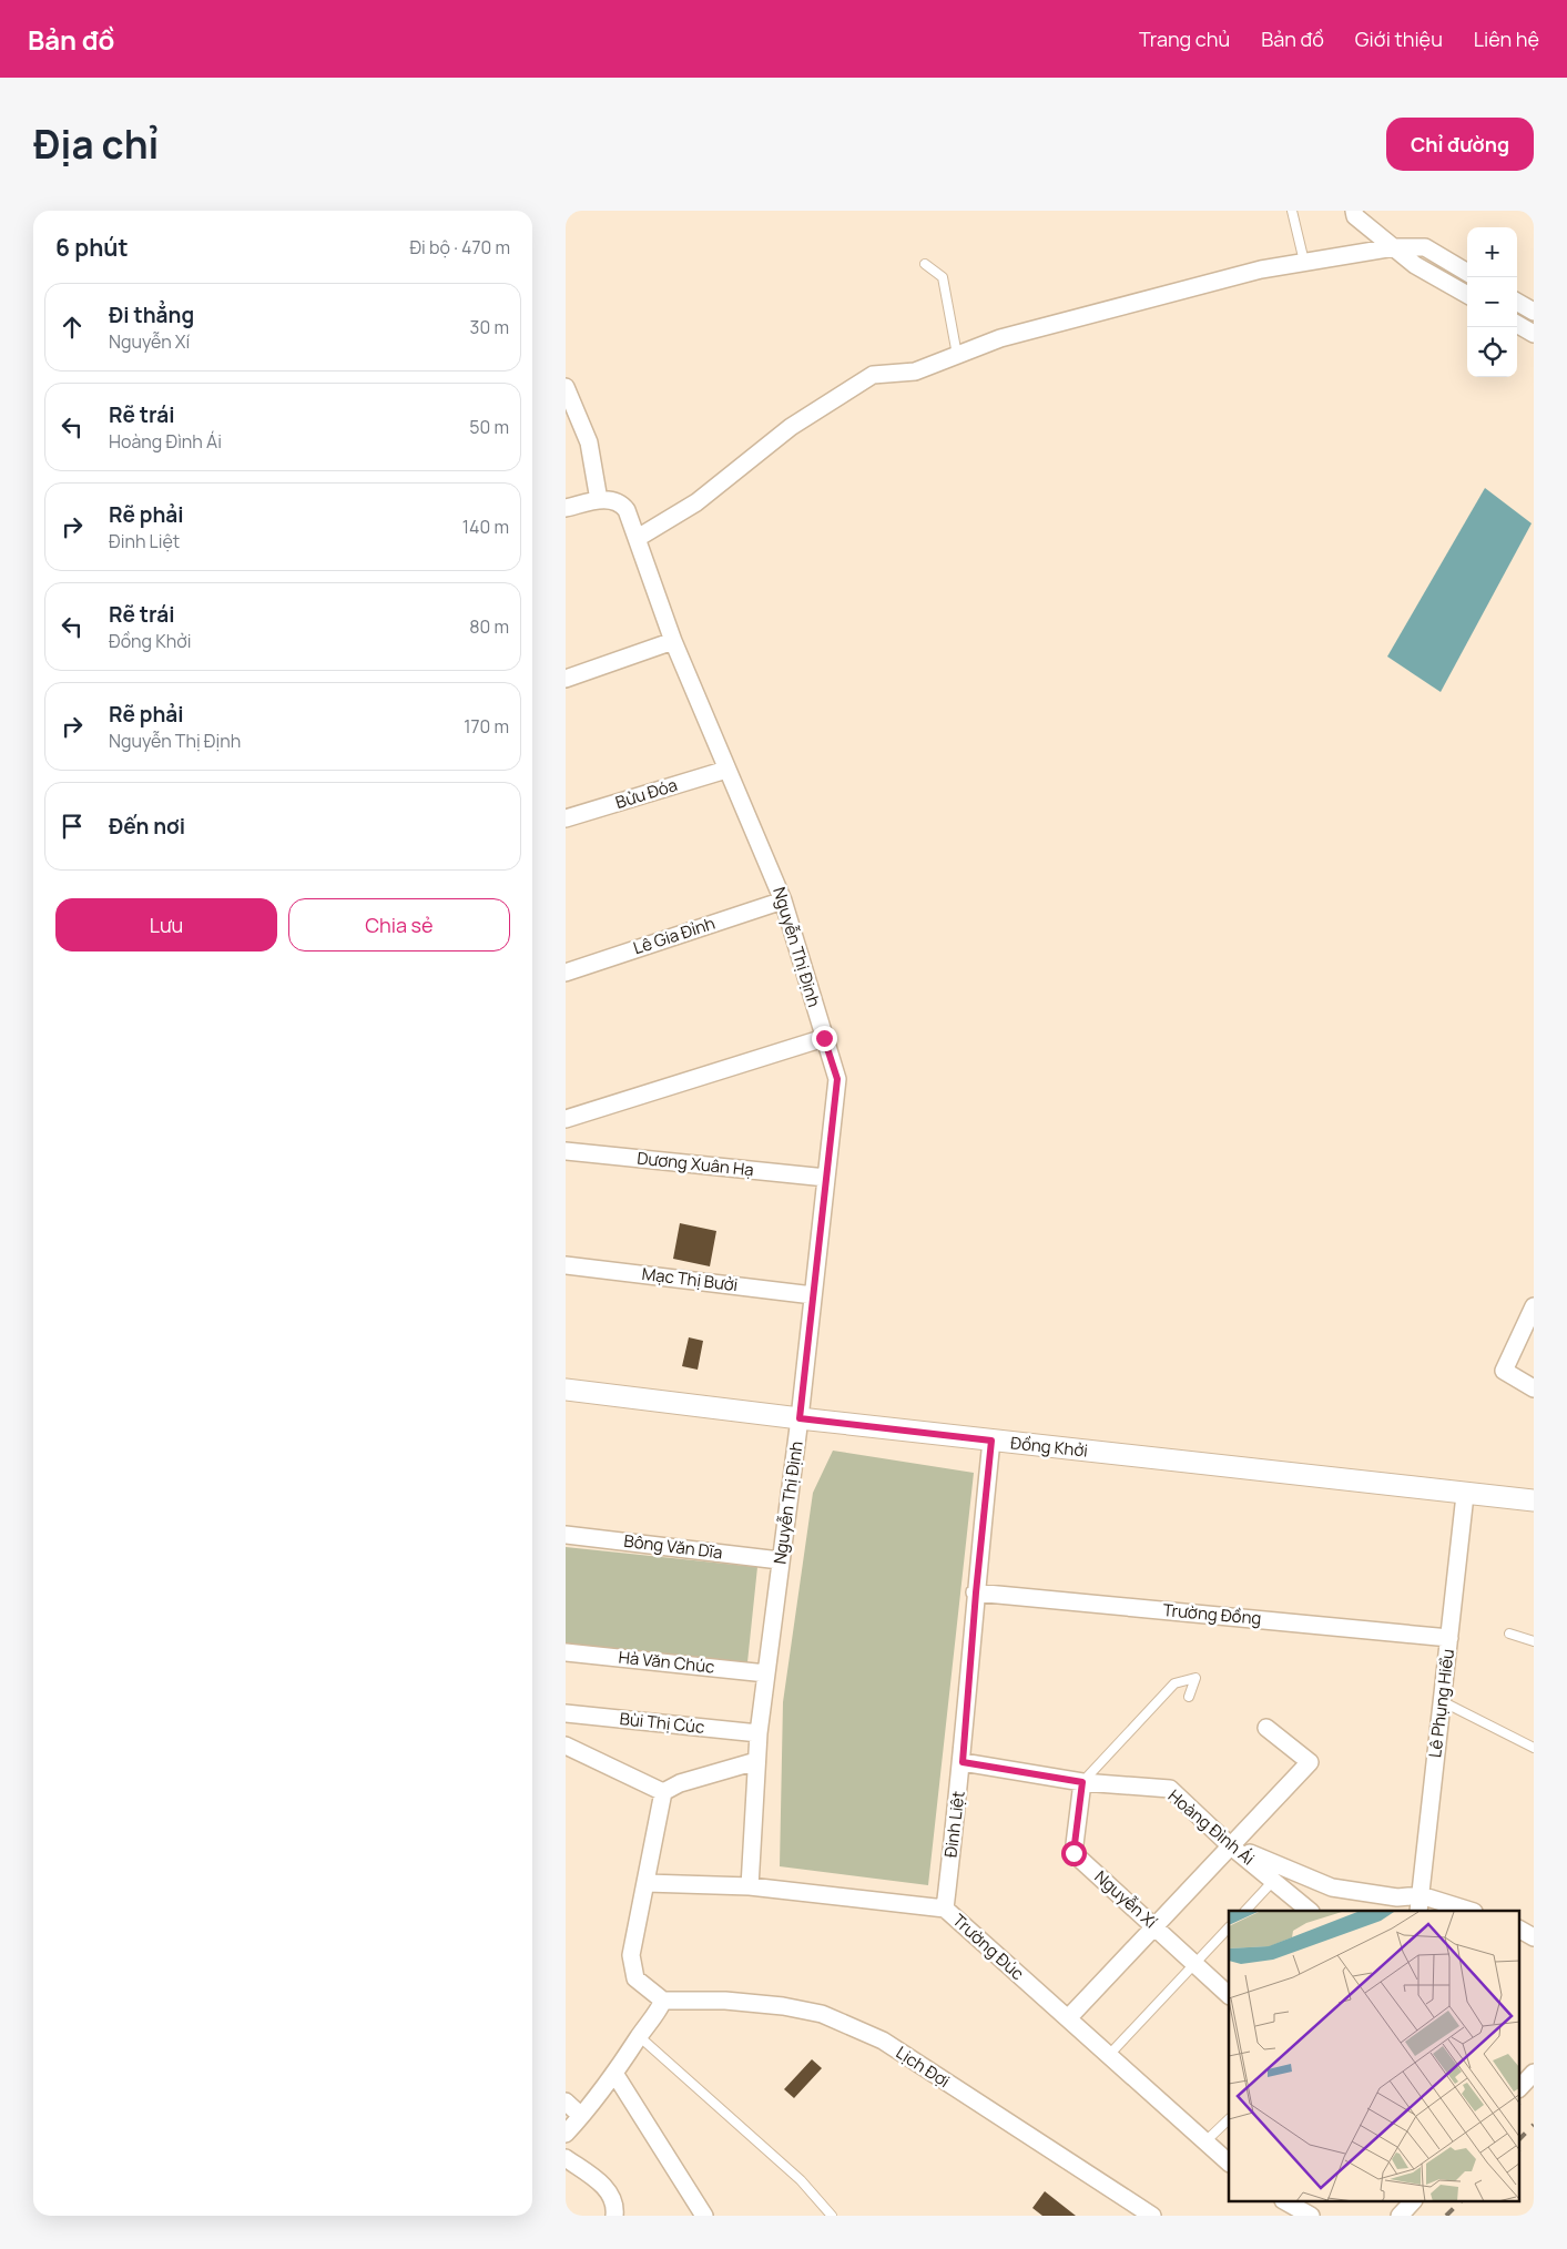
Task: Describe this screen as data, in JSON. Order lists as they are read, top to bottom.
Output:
{
  "streets": {
    "street": [
      "Bửu Đóa",
      "Lê Gia Đỉnh",
      "Nguyễn Thị Định",
      "Dương Xuân Hạ",
      "Mạc Thị Bưởi",
      "Đồng Khởi",
      "Bông Văn Dĩa",
      "Trường Đồng",
      "Hà Văn Chúc",
      "Lê Phụng Hiểu",
      "Bùi Thị Cúc",
      "Đinh Liệt",
      "Hoàng Đình Ái",
      "Nguyễn Xí",
      "Trường Đúc",
      "Lịch Đợi"
    ]
  },
  "crossings": [
    ["Bửu Đóa", "Nguyễn Thị Định"],
    ["Lê Gia Đỉnh", "Nguyễn Thị Định"],
    ["Nguyễn Thị Định", "Dương Xuân Hạ"],
    ["Nguyễn Thị Định", "Mạc Thị Bưởi"],
    ["Nguyễn Thị Định", "Đồng Khởi"],
    ["Nguyễn Thị Định", "Bông Văn Dĩa"],
    ["Nguyễn Thị Định", "Hà Văn Chúc"],
    ["Nguyễn Thị Định", "Bùi Thị Cúc"],
    ["Nguyễn Thị Định", "Trường Đúc"],
    ["Đồng Khởi", "Lê Phụng Hiểu"],
    ["Đồng Khởi", "Đinh Liệt"],
    ["Trường Đồng", "Lê Phụng Hiểu"],
    ["Trường Đồng", "Đinh Liệt"],
    ["Đinh Liệt", "Hoàng Đình Ái"],
    ["Đinh Liệt", "Trường Đúc"],
    ["Hoàng Đình Ái", "Nguyễn Xí"]
  ],
  "page": {
    "header": "Bản đồ",
    "nav": [
      "Trang chủ",
      "Bản đồ",
      "Giới thiệu",
      "Liên hệ"
    ],
    "title": "Địa chỉ",
    "buttons": [
      "Chỉ đường",
      ["Lưu", "Chia sẻ"]
    ],
    "heading": ["6 phút", "Đi bộ · 470 m"],
    "map_buttons": ["+", "−"],
    "list": [
      ["Đi thẳng", "Nguyễn Xí", "30 m"],
      ["Rẽ trái", "Hoàng Đình Ái", "50 m"],
      ["Rẽ phải", "Đinh Liệt", "140 m"],
      ["Rẽ trái", "Đồng Khởi", "80 m"],
      ["Rẽ phải", "Nguyễn Thị Định", "170 m"],
      "Đến nơi"
    ]
  }
}
